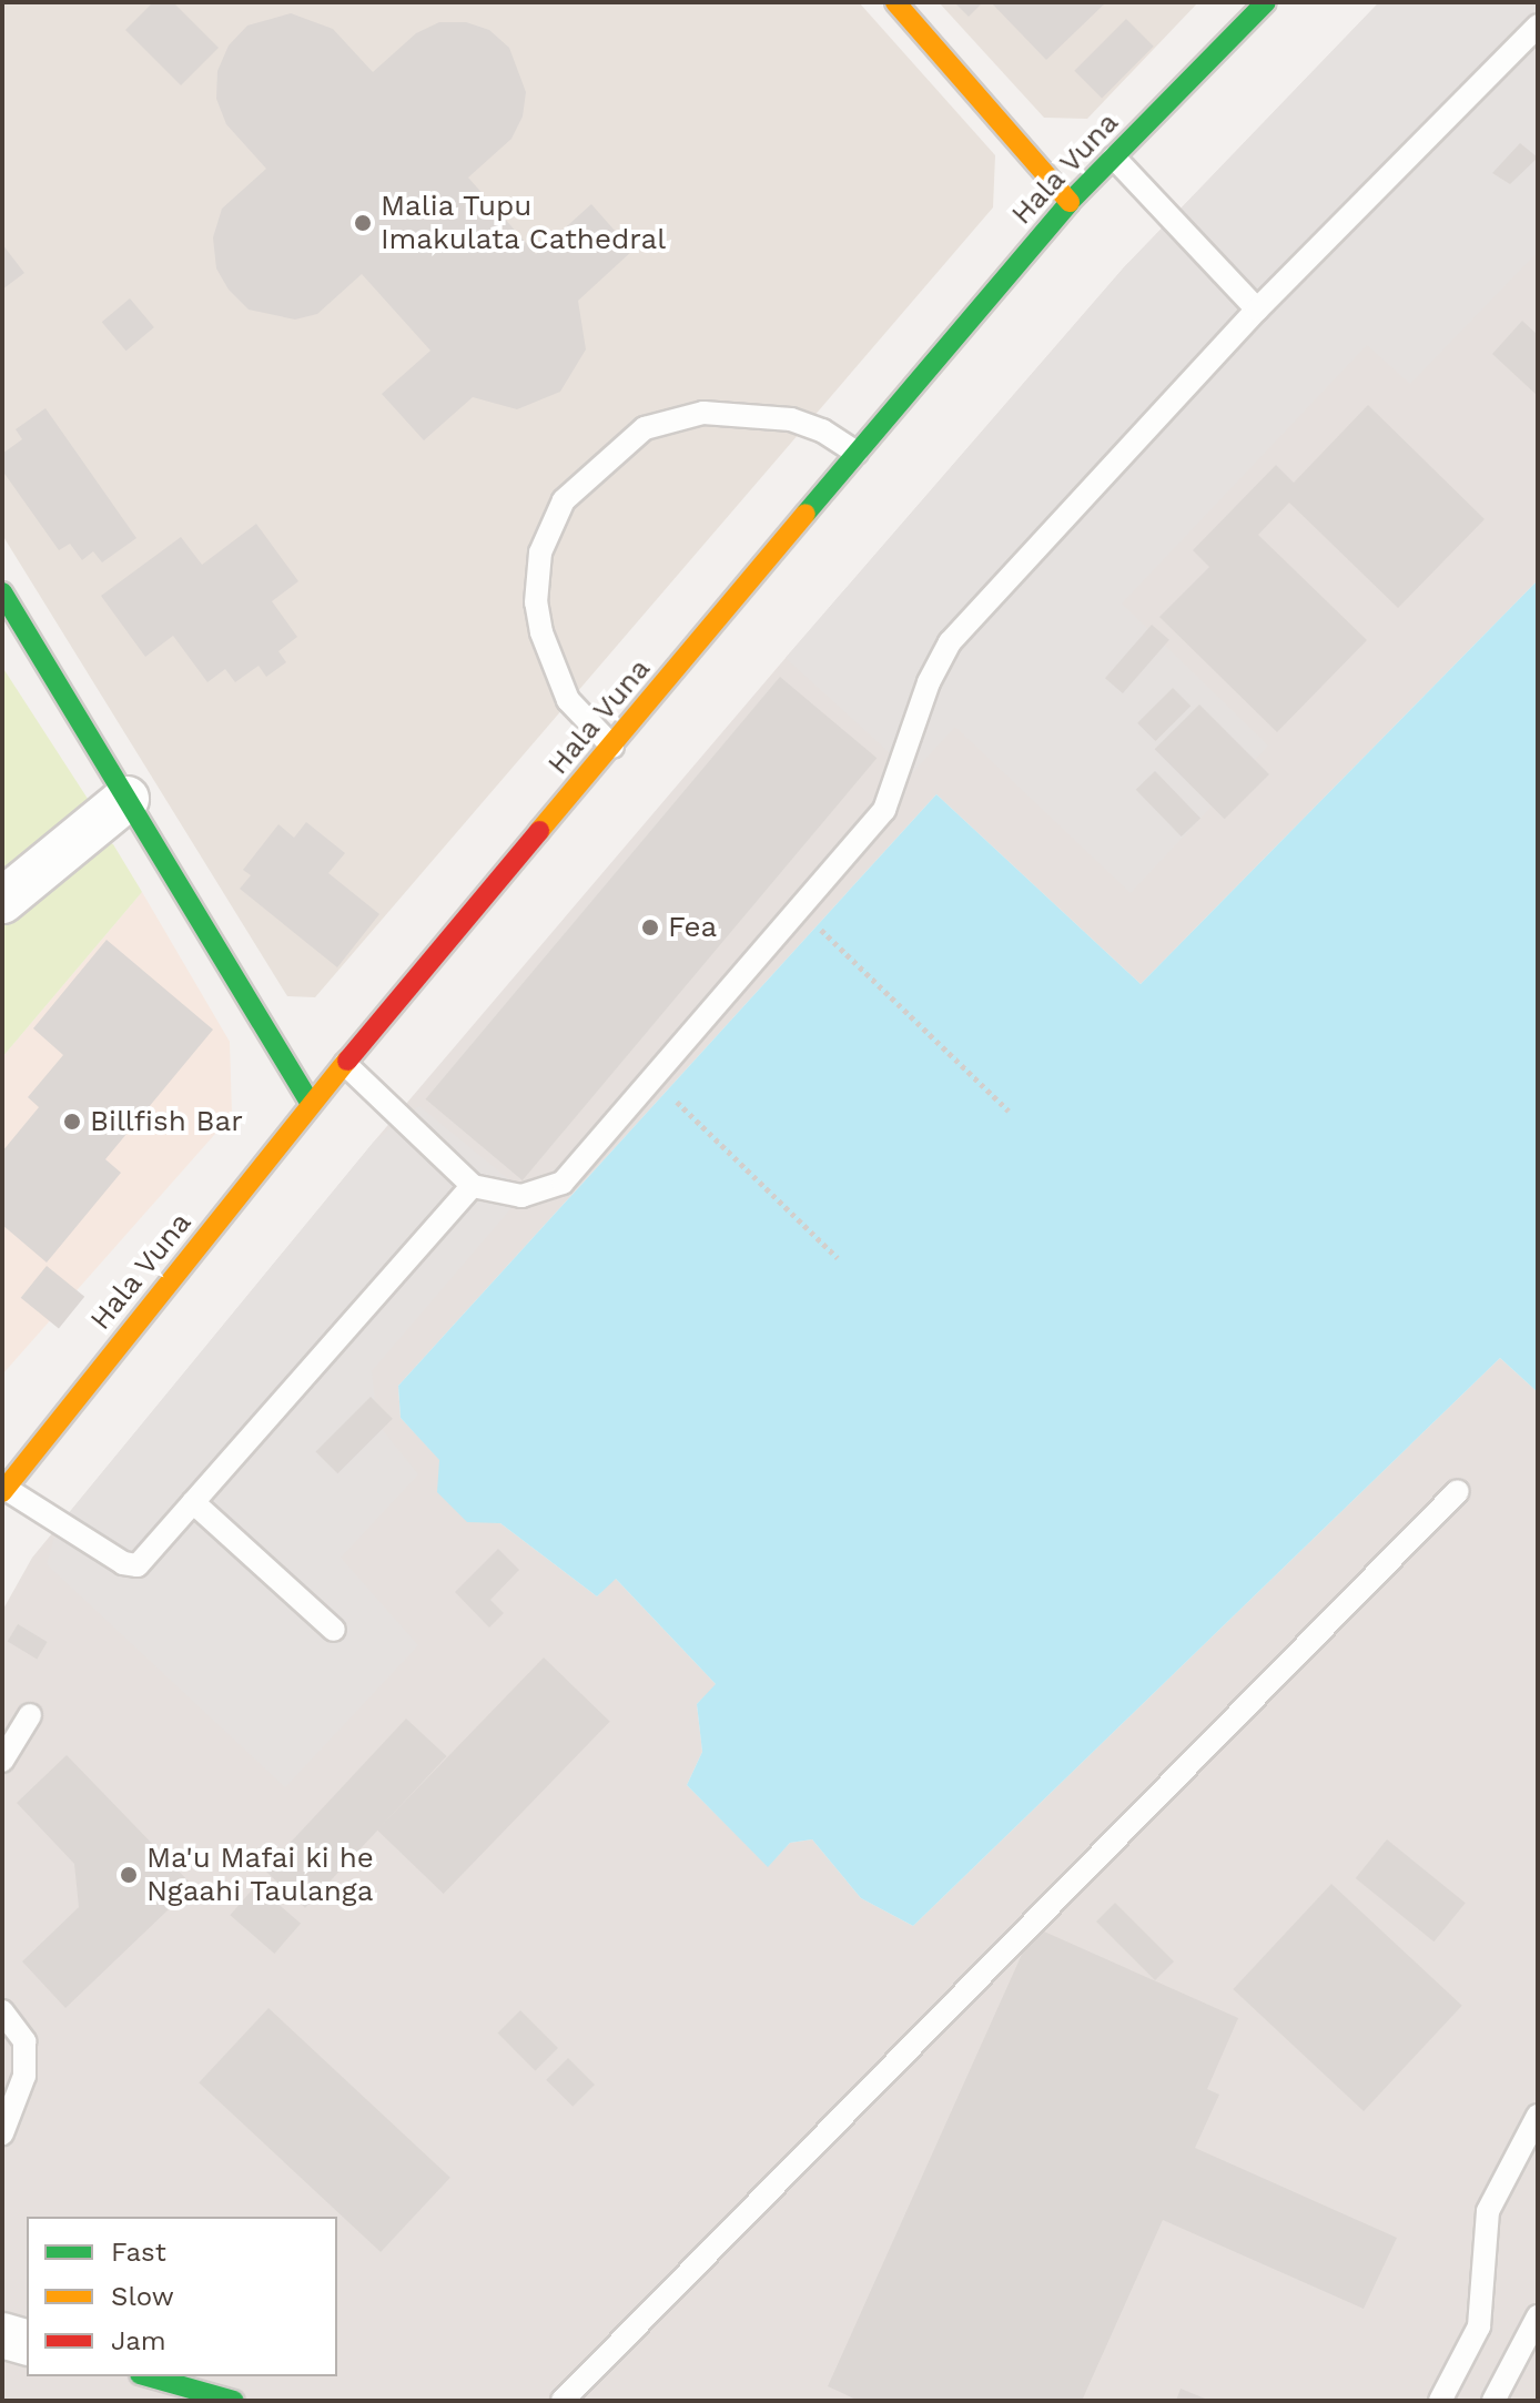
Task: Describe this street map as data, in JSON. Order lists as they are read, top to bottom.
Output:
{
  "streets": {
    "main road": ["Hala Vuna"]
  },
  "places": [
    "Malia Tupu Imakulata Cathedral",
    "Fea",
    "Billfish Bar",
    "Ma'u Mafai ki he Ngaahi Taulanga"
  ],
  "legend": ["Fast", "Slow", "Jam"]
}
